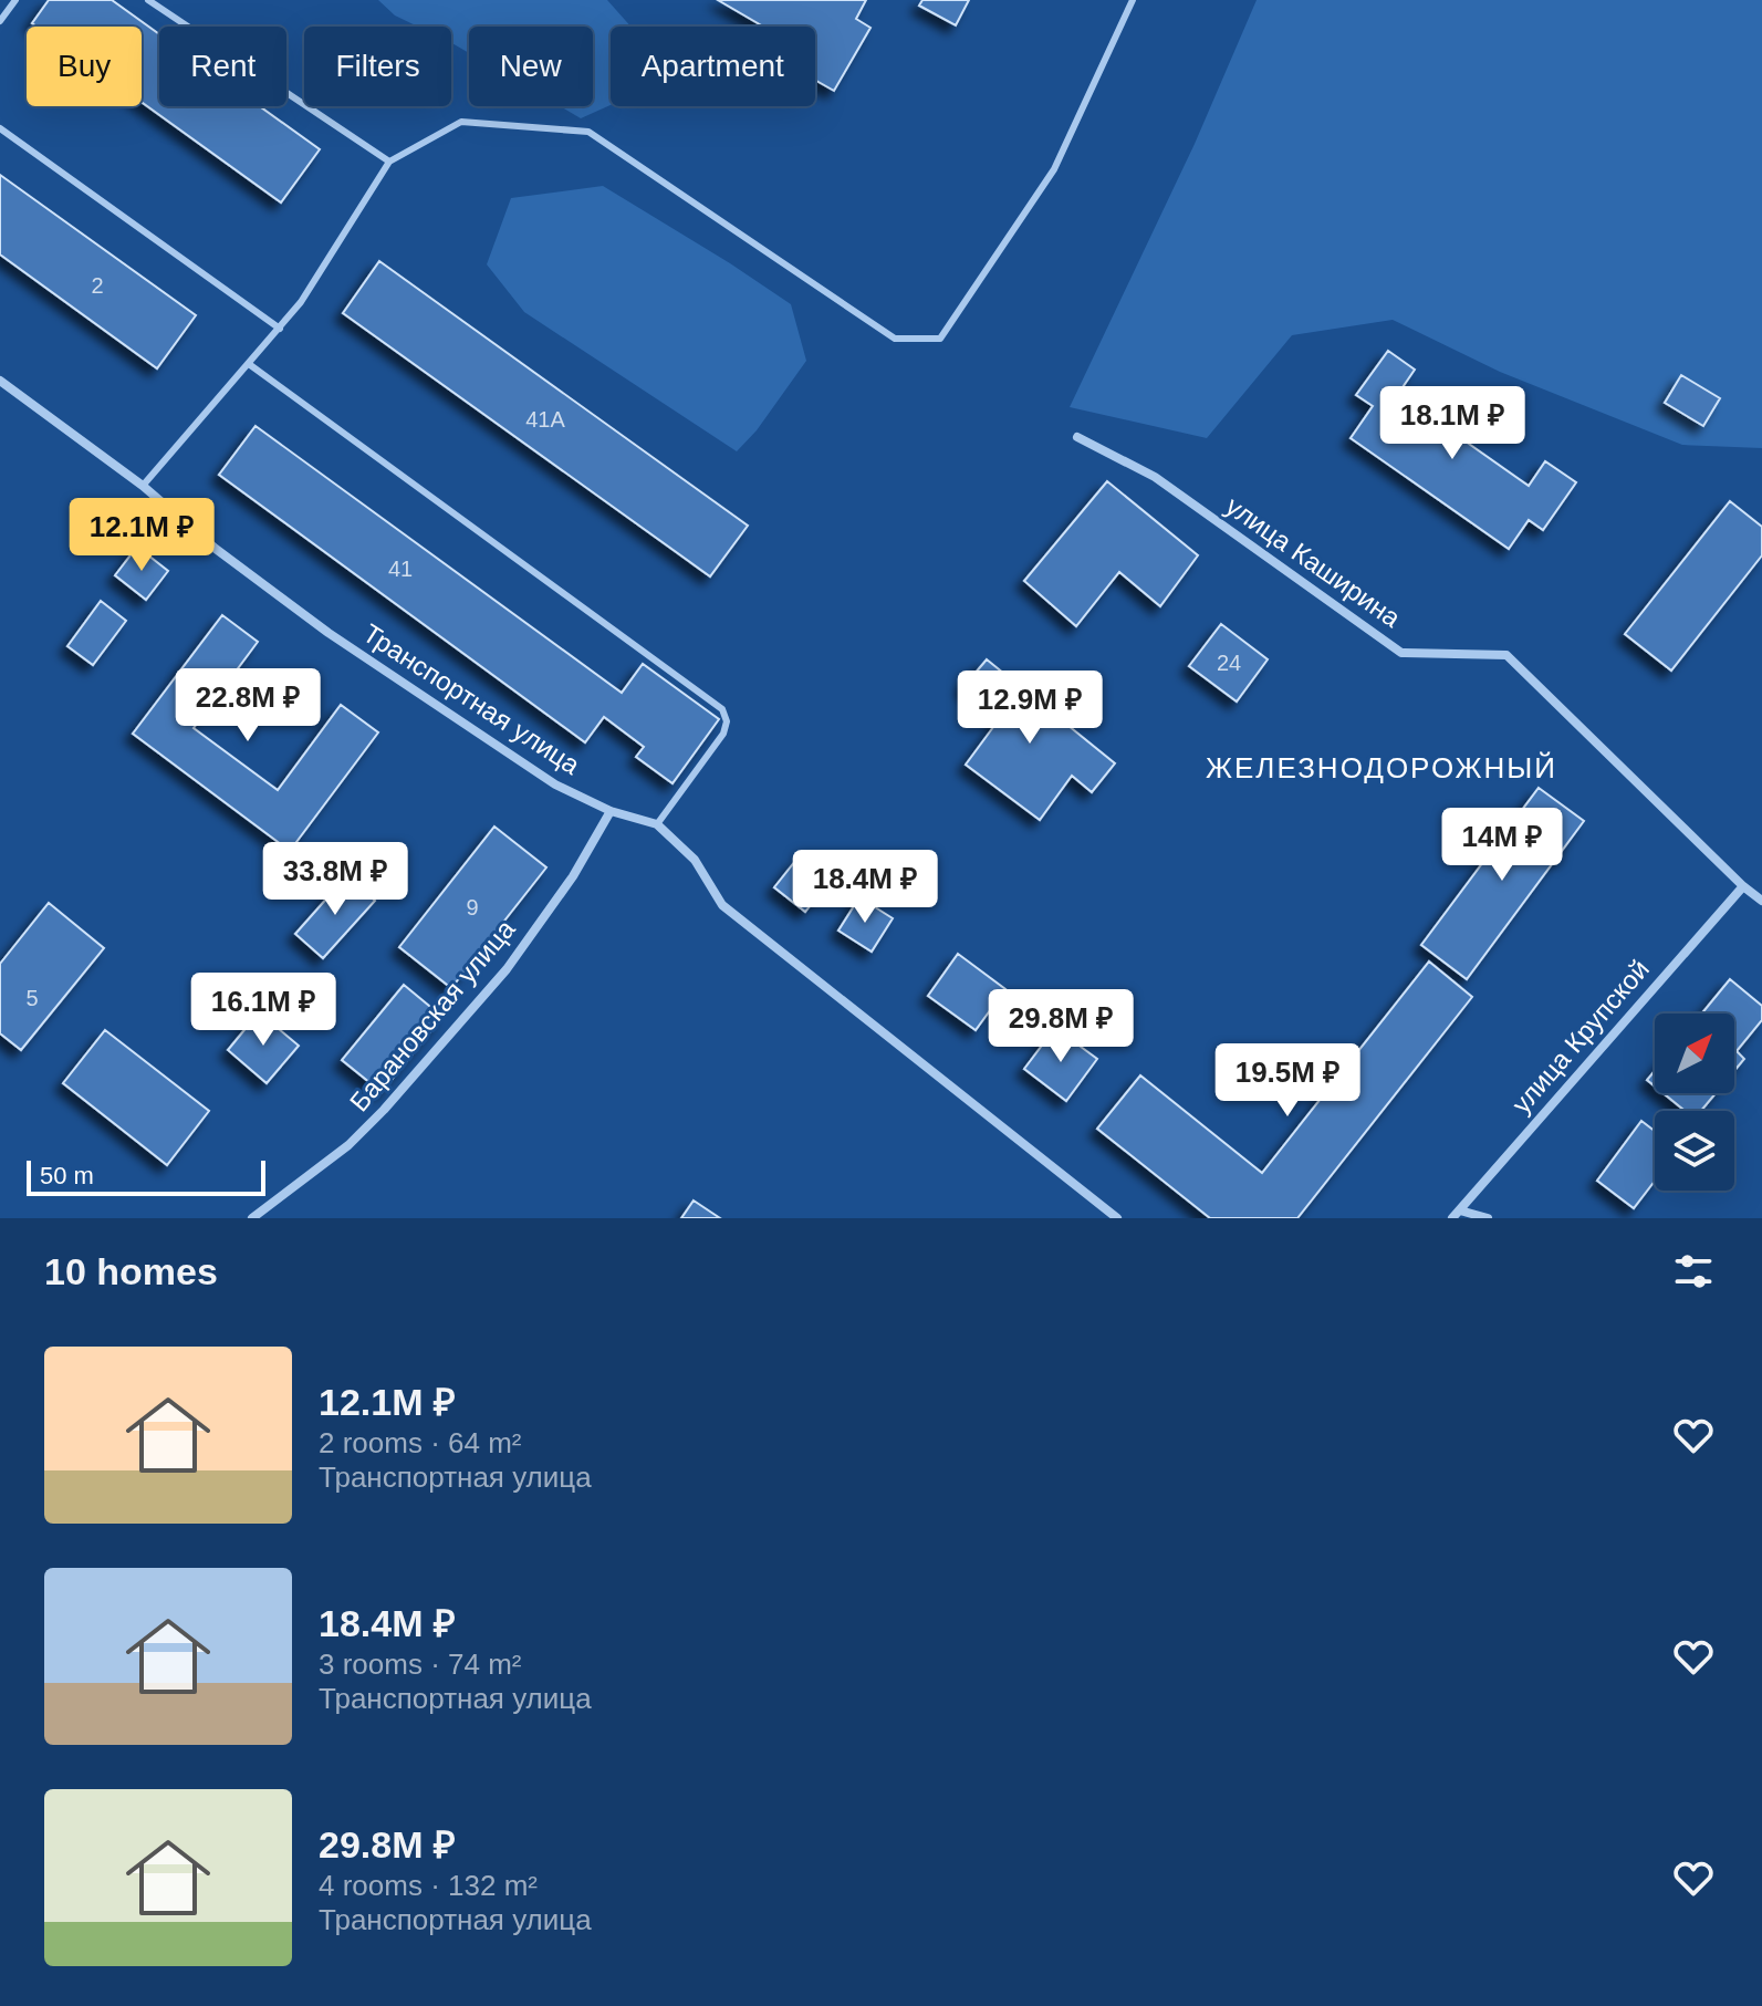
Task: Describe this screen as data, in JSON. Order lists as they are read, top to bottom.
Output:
{
  "streets": {
    "street": [
      "улица Каширина",
      "Транспортная улица",
      "Барановская улица",
      "улица Крупской"
    ]
  },
  "crossings": [
    ["улица Каширина", "улица Крупской"],
    ["Транспортная улица", "Барановская улица"]
  ],
  "districts": ["ЖЕЛЕЗНОДОРОЖНЫЙ"],
  "house_numbers": [
    "2",
    "41А",
    "41",
    "24",
    "9",
    "5"
  ],
  "scale_bar": "50 m",
  "north": "top right",
  "page": {
    "chip": [
      "Buy",
      "Rent",
      "Filters",
      "New",
      "Apartment"
    ],
    "price": [
      "18.1M ₽",
      "12.1M ₽",
      "22.8M ₽",
      "12.9M ₽",
      "14M ₽",
      "33.8M ₽",
      "18.4M ₽",
      "16.1M ₽",
      "29.8M ₽",
      "19.5M ₽"
    ],
    "scale": "50 m",
    "heading": "10 homes",
    "list": [
      {
        "name": "12.1M ₽",
        "note": "2 rooms · 64 m² · Транспортная улица"
      },
      {
        "name": "18.4M ₽",
        "note": "3 rooms · 74 m² · Транспортная улица"
      },
      {
        "name": "29.8M ₽",
        "note": "4 rooms · 132 m² · Транспортная улица"
      }
    ]
  }
}
